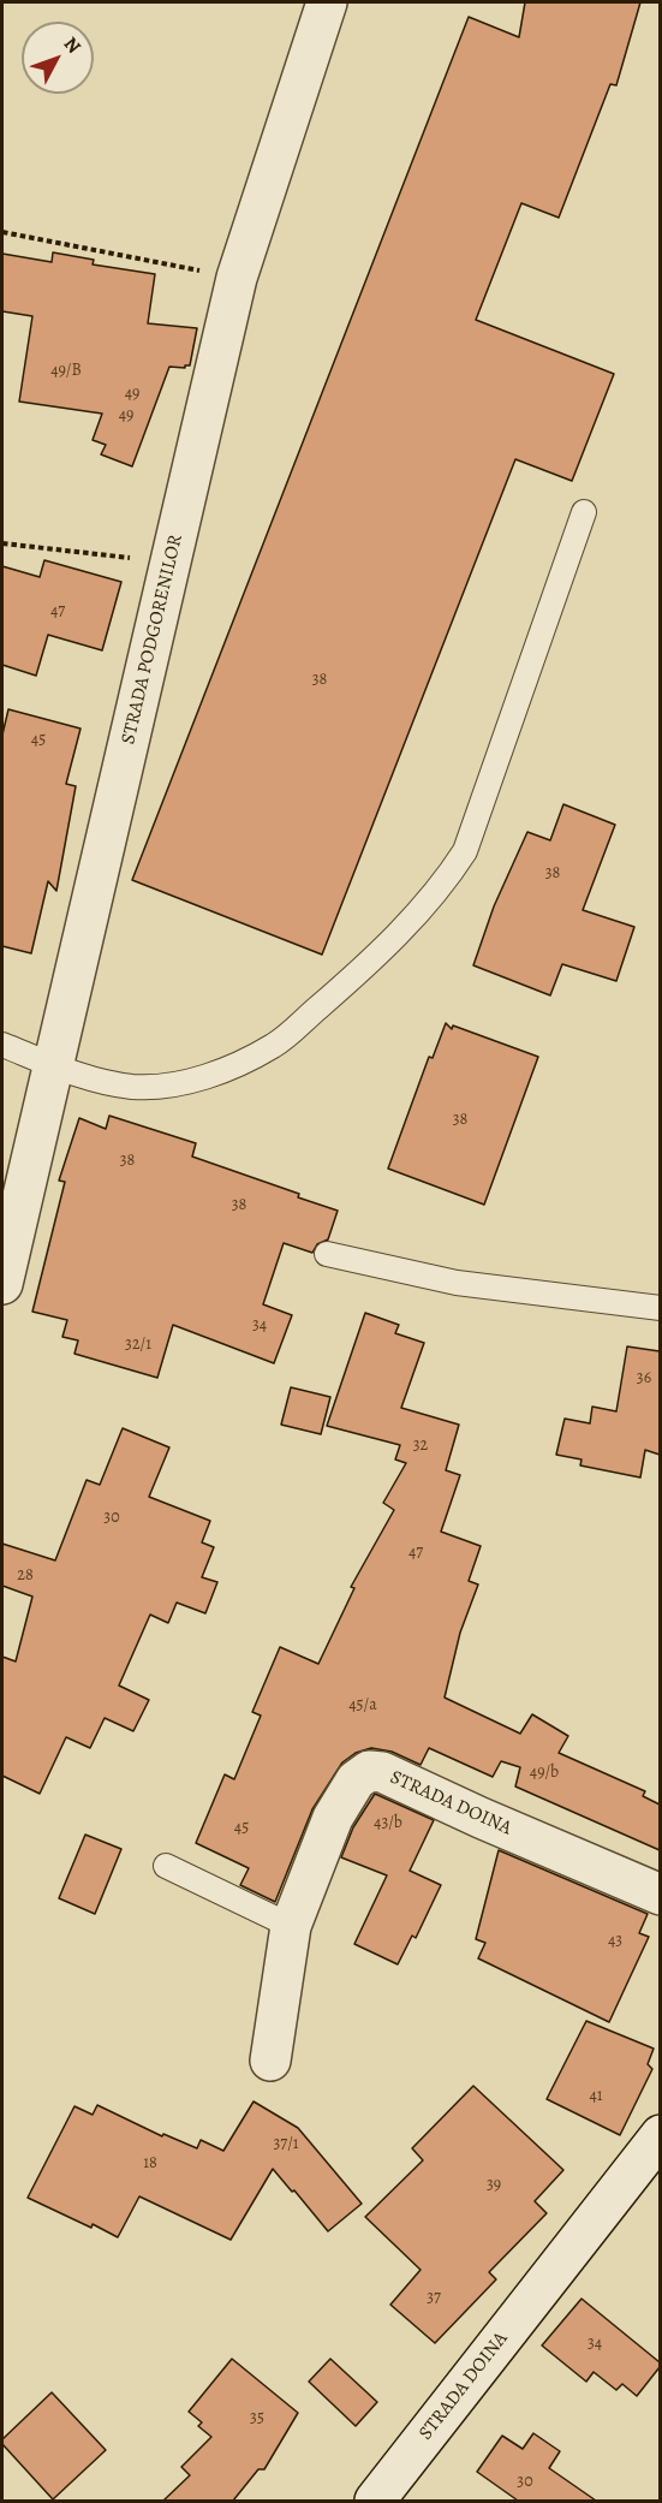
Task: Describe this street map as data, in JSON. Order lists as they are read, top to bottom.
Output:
{
  "streets": {
    "street": ["STRADA PODGORENILOR", "STRADA DOINA"]
  },
  "house_numbers": [
    "49/B",
    "49",
    "49",
    "47",
    "38",
    "45",
    "38",
    "38",
    "38",
    "38",
    "34",
    "32/1",
    "36",
    "32",
    "30",
    "47",
    "28",
    "45/a",
    "49/b",
    "43/b",
    "45",
    "43",
    "41",
    "37/1",
    "18",
    "39",
    "37",
    "34",
    "35",
    "30"
  ],
  "north": "top right"
}
